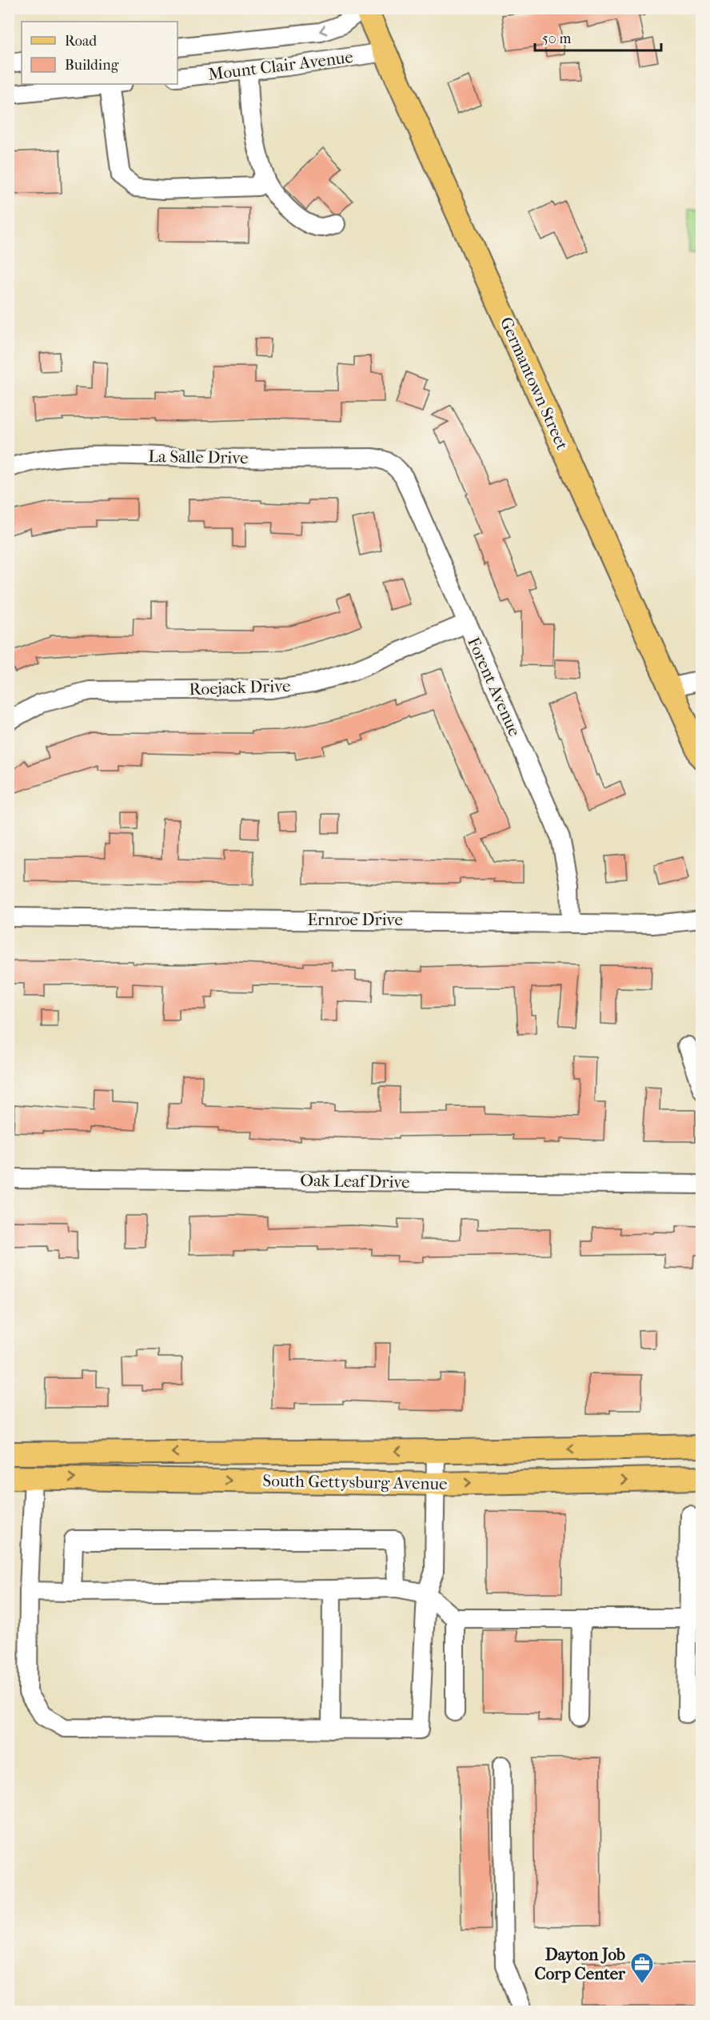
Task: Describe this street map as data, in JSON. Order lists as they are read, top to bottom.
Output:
{
  "streets": {
    "main road": ["Germantown Street", "South Gettysburg Avenue"],
    "street": [
      "Mount Clair Avenue",
      "La Salle Drive",
      "Forent Avenue",
      "Roejack Drive",
      "Ernroe Drive",
      "Oak Leaf Drive"
    ]
  },
  "crossings": [
    ["Mount Clair Avenue", "Germantown Street"],
    ["La Salle Drive", "Forent Avenue"],
    ["Forent Avenue", "Roejack Drive"],
    ["Forent Avenue", "Ernroe Drive"]
  ],
  "places": {
    "office": ["Dayton Job Corp Center"]
  },
  "legend": ["Road", "Building"],
  "scale_bar": "50 m"
}
